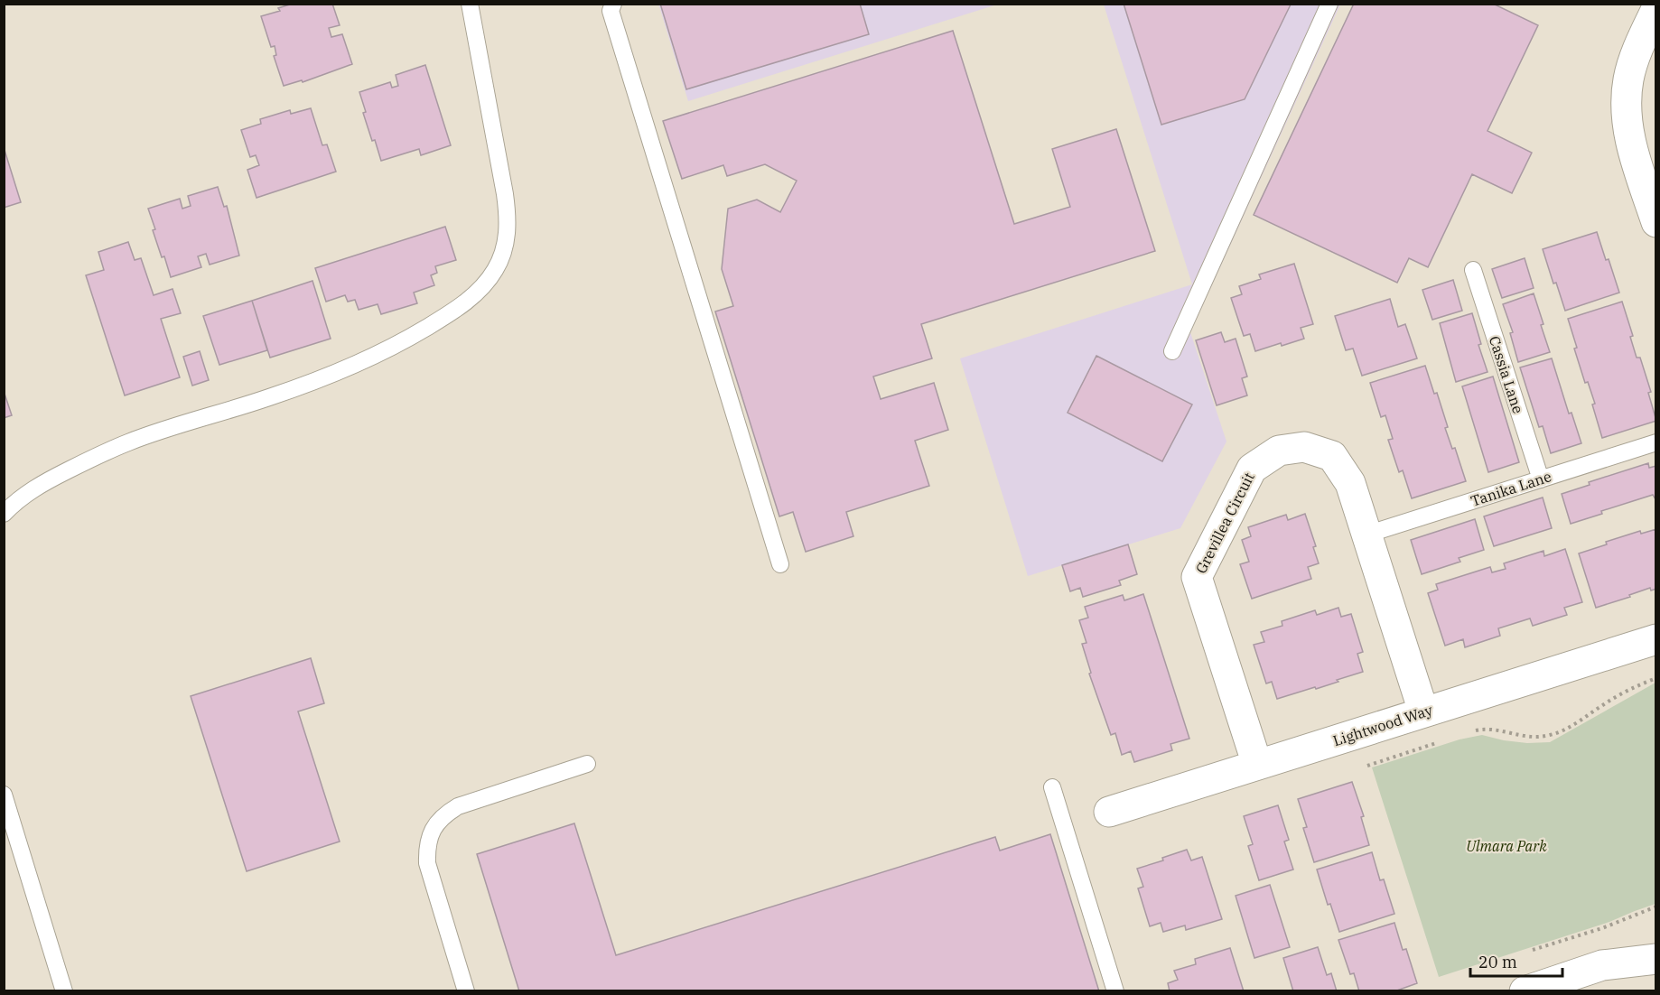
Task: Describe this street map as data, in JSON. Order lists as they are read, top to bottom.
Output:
{
  "streets": {
    "street": ["Grevillea Circuit", "Lightwood Way"],
    "lane": ["Cassia Lane", "Tanika Lane"]
  },
  "crossings": [
    ["Cassia Lane", "Tanika Lane"],
    ["Tanika Lane", "Grevillea Circuit"],
    ["Grevillea Circuit", "Lightwood Way"]
  ],
  "parks": ["Ulmara Park"],
  "scale_bar": "20 m"
}
